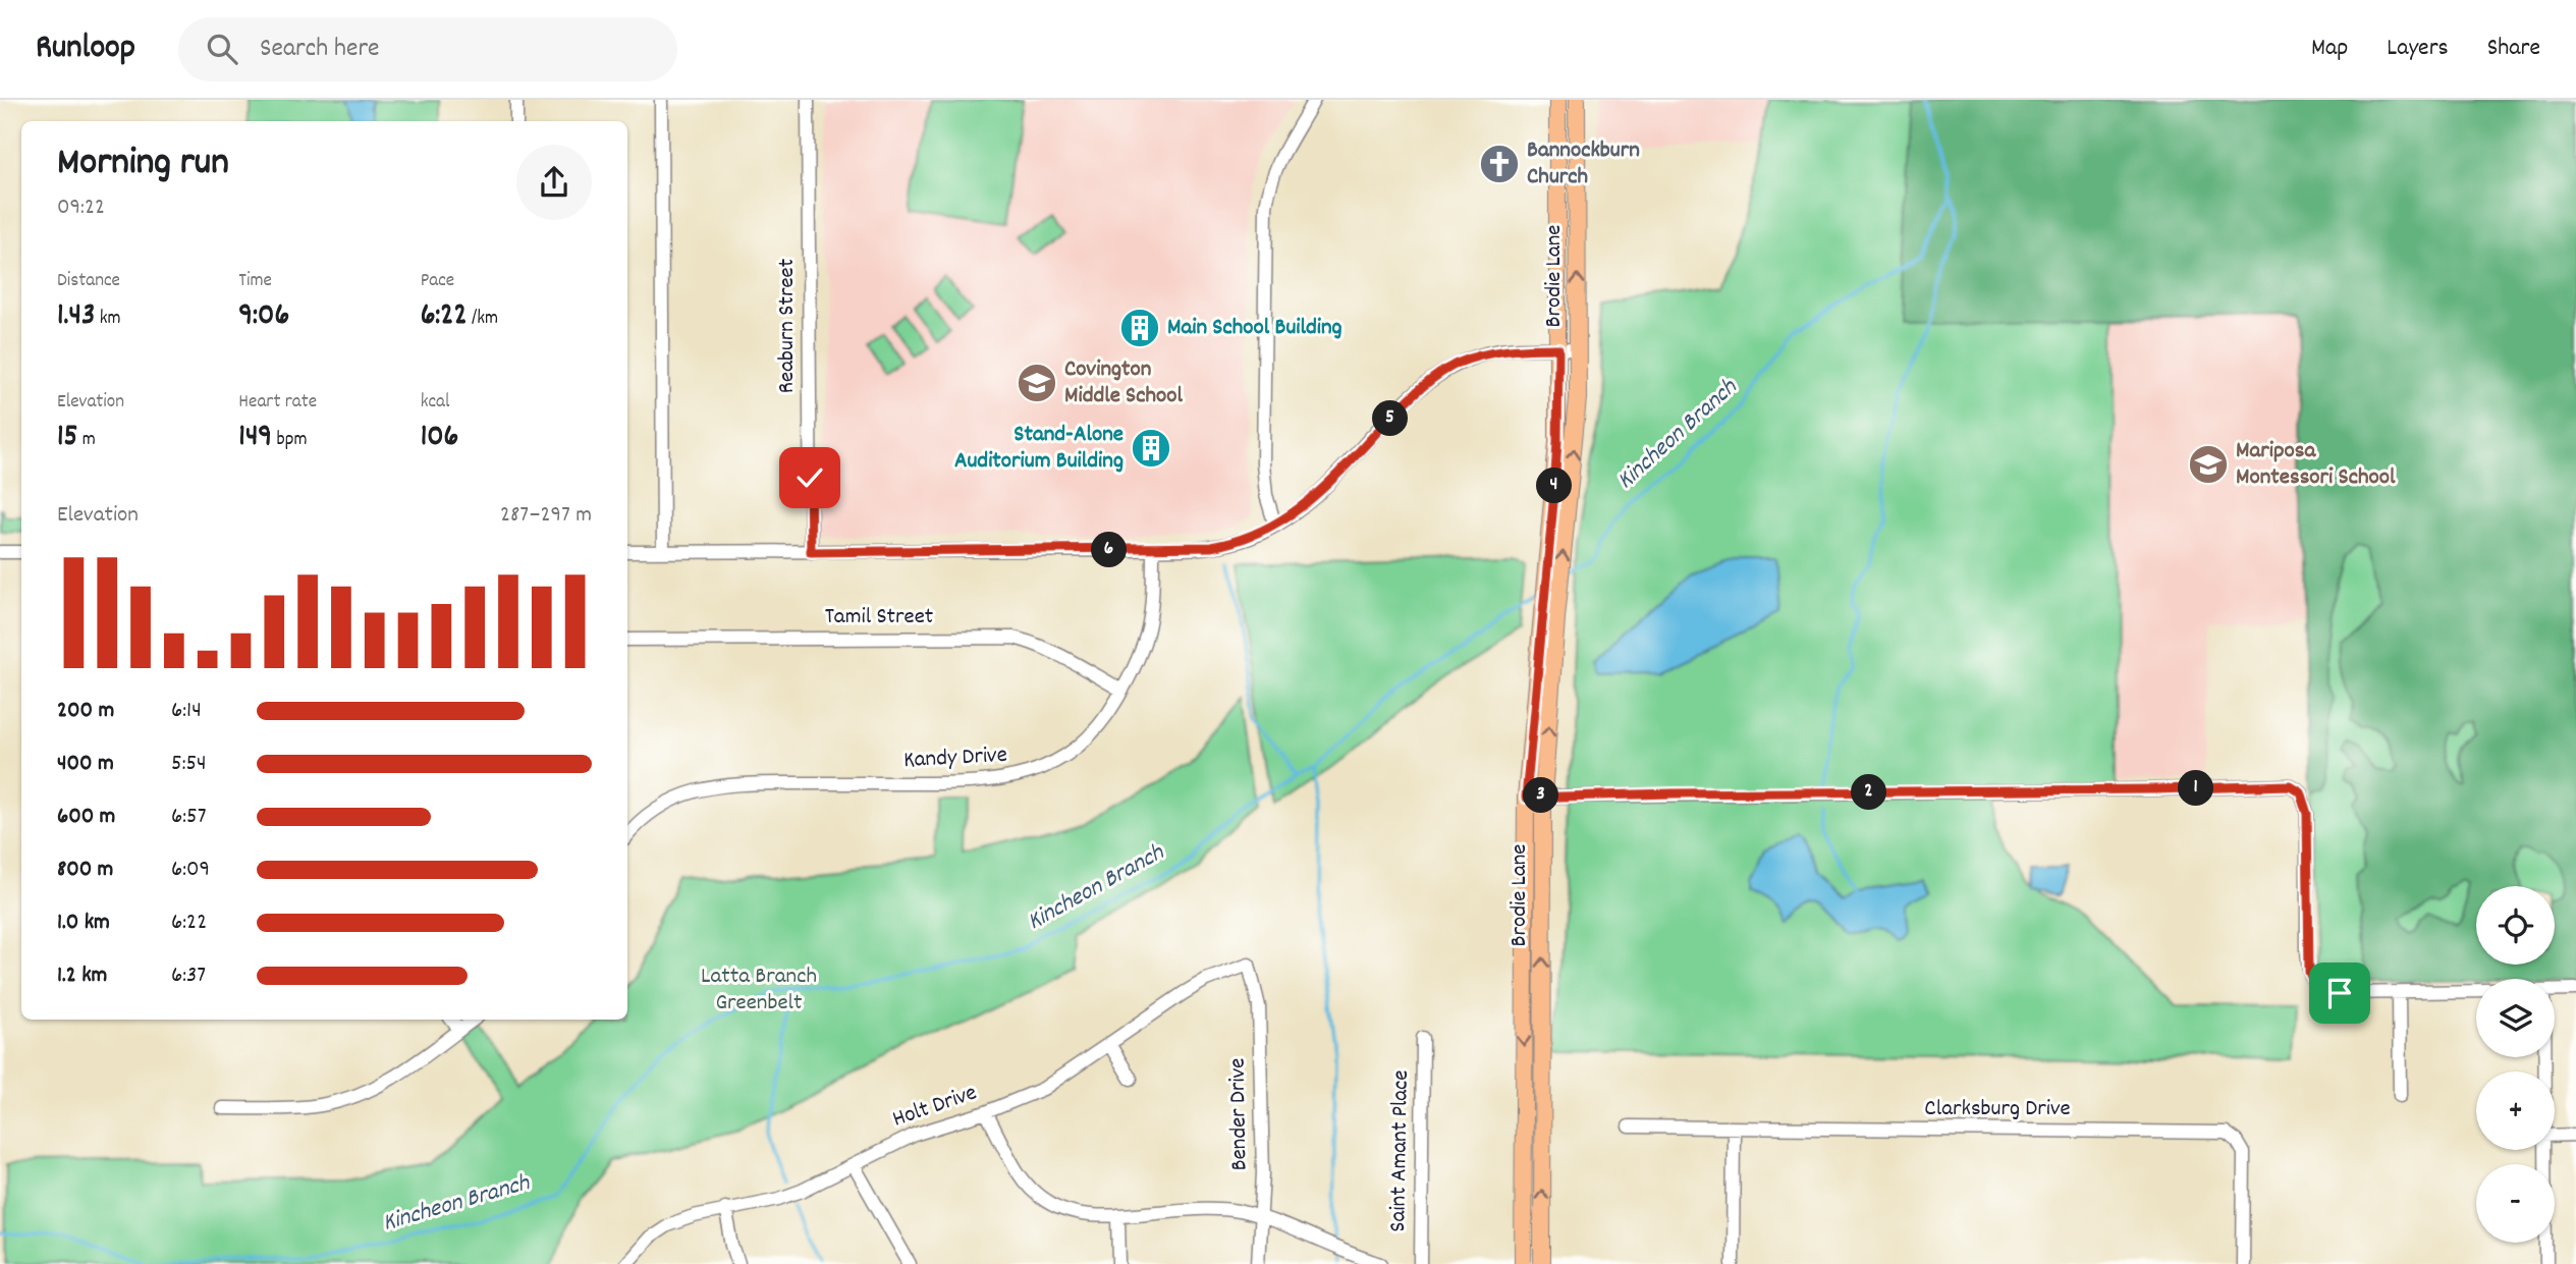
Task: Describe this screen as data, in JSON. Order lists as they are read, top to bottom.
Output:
{
  "streets": {
    "main road": ["Brodie Lane"],
    "street": [
      "Reaburn Street",
      "Tamil Street",
      "Kandy Drive",
      "Holt Drive",
      "Clarksburg Drive",
      "Bender Drive",
      "Saint Amant Place"
    ]
  },
  "crossings": [
    ["Tamil Street", "Kandy Drive"],
    ["Holt Drive", "Bender Drive"]
  ],
  "water": ["Kincheon Branch"],
  "parks": ["Latta Branch Greenbelt"],
  "places": {
    "church": ["Bannockburn Church"],
    "building": ["Main School Building", "Stand-Alone Auditorium Building"],
    "school or university": ["Covington Middle School", "Mariposa Montessori School"]
  },
  "page": {
    "header": "Runloop",
    "search": "Search here",
    "nav": ["Map", "Layers", "Share"],
    "heading": ["Morning run", "09:22"],
    "stats": [
      ["Distance", "1.43 km"],
      ["Time", "9:06"],
      ["Pace", "6:22 /km"],
      ["Elevation", "15 m"],
      ["Heart rate", "149 bpm"],
      ["kcal", "106"]
    ],
    "pins": [
      "5",
      "4",
      "6",
      "1",
      "2",
      "3"
    ],
    "chart": ["Elevation", "287–297 m"],
    "list": [
      {
        "name": "200 m",
        "note": "6:14"
      },
      {
        "name": "400 m",
        "note": "5:54"
      },
      {
        "name": "600 m",
        "note": "6:57"
      },
      {
        "name": "800 m",
        "note": "6:09"
      },
      {
        "name": "1.0 km",
        "note": "6:22"
      },
      {
        "name": "1.2 km",
        "note": "6:37"
      }
    ],
    "map_buttons": ["+", "−"]
  }
}
